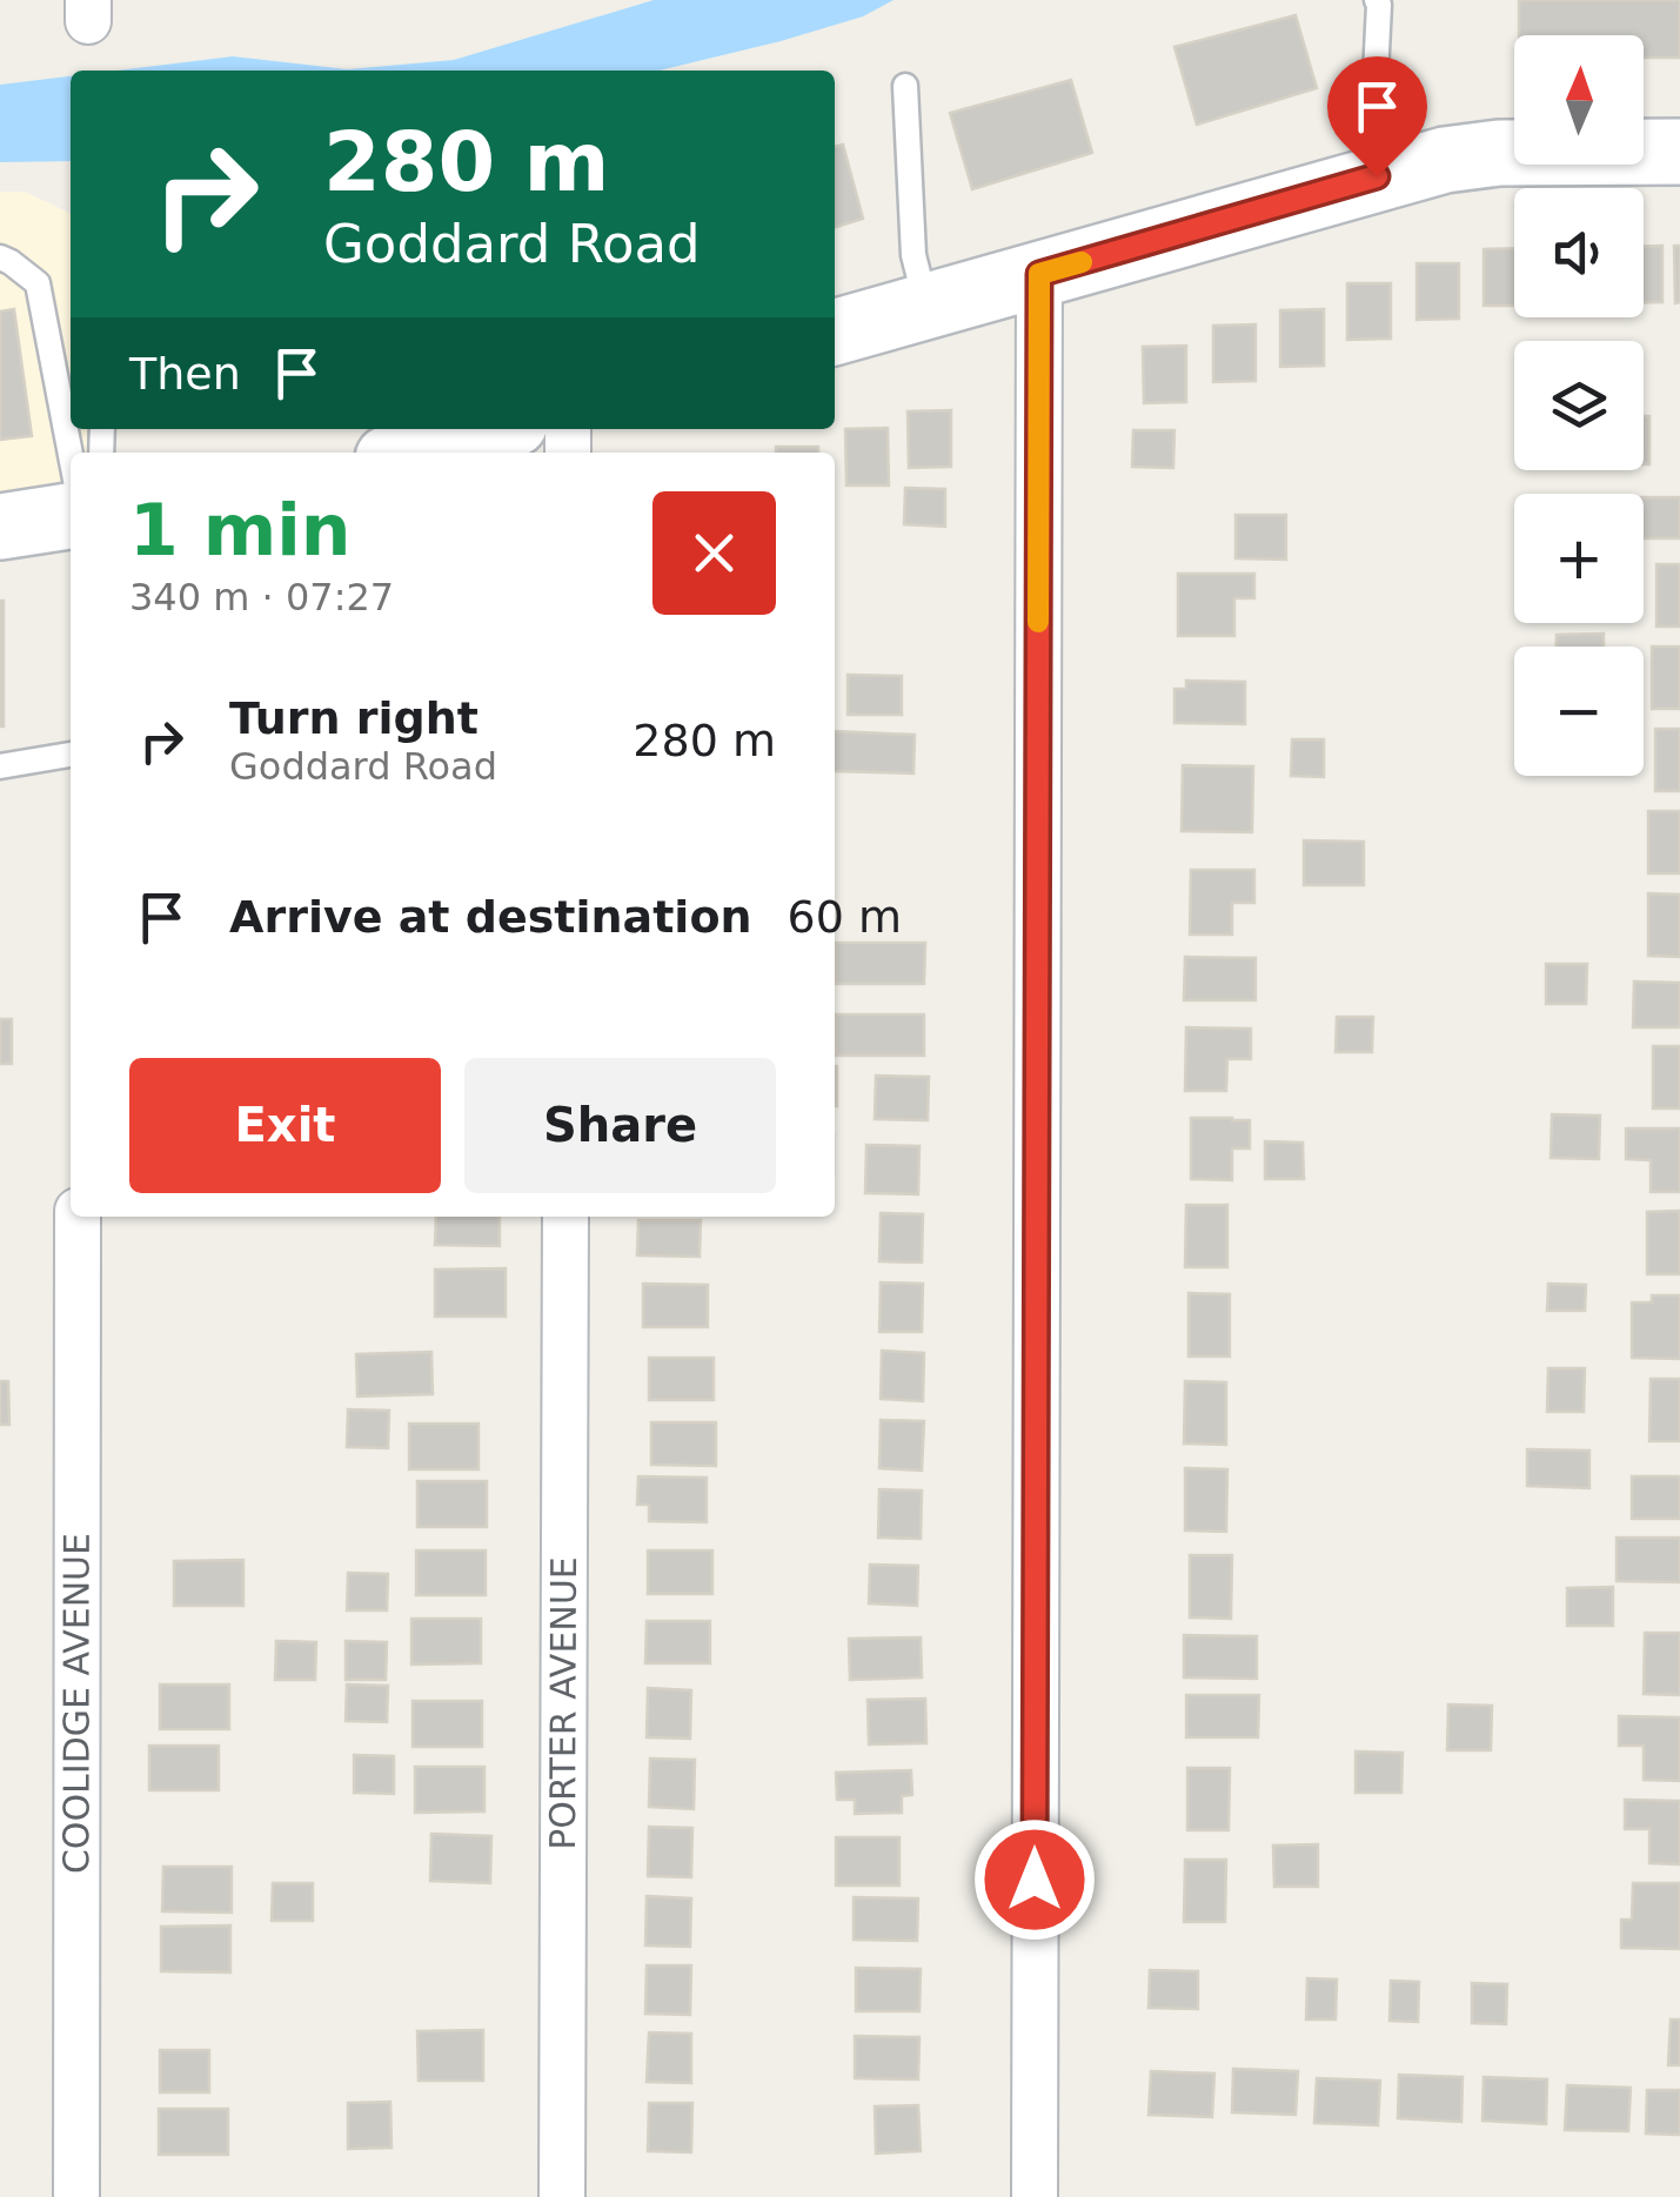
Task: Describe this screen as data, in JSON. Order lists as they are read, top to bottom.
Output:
{
  "streets": {
    "street": ["PORTER AVENUE", "COOLIDGE AVENUE"]
  },
  "north": "top",
  "page": {
    "map_buttons": ["+", "−"],
    "turn": ["280 m", "Goddard Road"],
    "then": "Then",
    "heading": ["1 min", "340 m · 07:27"],
    "list": [
      {
        "name": "Turn right",
        "note": "Goddard Road",
        "value": "280 m"
      },
      {
        "name": "Arrive at destination",
        "value": "60 m"
      }
    ],
    "buttons": ["Exit", "Share"]
  }
}
